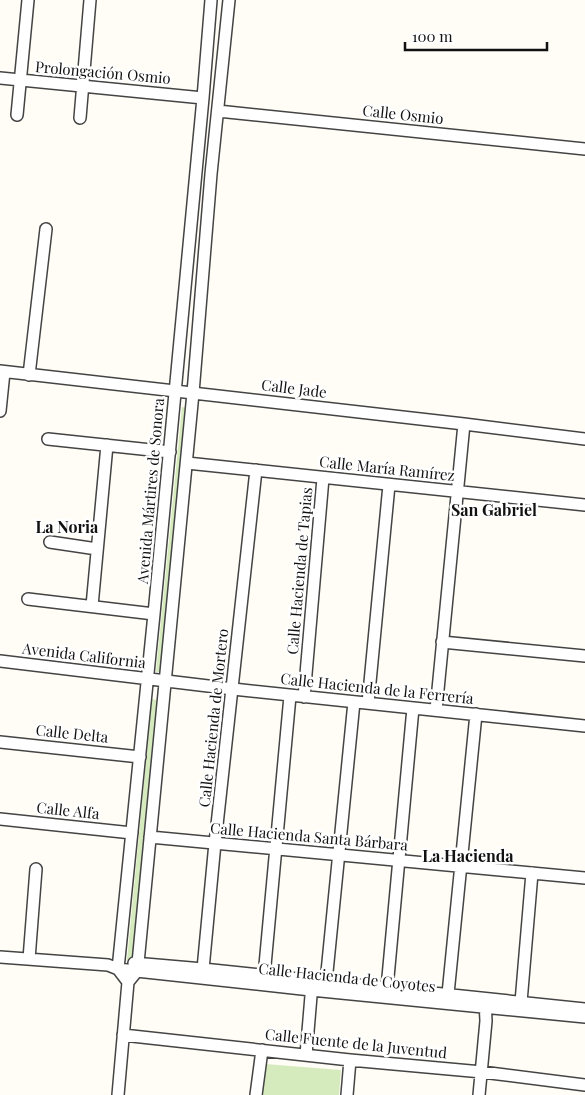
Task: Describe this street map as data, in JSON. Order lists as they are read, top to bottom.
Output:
{
  "streets": {
    "street": [
      "Prolongación Osmio",
      "Calle Osmio",
      "Calle Jade",
      "Calle María Ramírez",
      "Avenida Mártires de Sonora",
      "Calle Hacienda de Tapias",
      "Avenida California",
      "Calle Hacienda de la Ferrería",
      "Calle Hacienda de Mortero",
      "Calle Delta",
      "Calle Alfa",
      "Calle Hacienda Santa Bárbara",
      "Calle Hacienda de Coyotes",
      "Calle Fuente de la Juventud"
    ]
  },
  "crossings": [
    ["Prolongación Osmio", "Avenida Mártires de Sonora"],
    ["Calle Jade", "Avenida Mártires de Sonora"],
    ["Calle María Ramírez", "Calle Hacienda de Tapias"],
    ["Calle María Ramírez", "Calle Hacienda de Mortero"],
    ["Avenida Mártires de Sonora", "Avenida California"],
    ["Avenida Mártires de Sonora", "Calle Delta"],
    ["Avenida Mártires de Sonora", "Calle Alfa"],
    ["Avenida Mártires de Sonora", "Calle Hacienda de Coyotes"],
    ["Calle Hacienda de Tapias", "Calle Hacienda de la Ferrería"],
    ["Avenida California", "Calle Hacienda de la Ferrería"],
    ["Calle Hacienda de la Ferrería", "Calle Hacienda de Mortero"],
    ["Calle Hacienda de Mortero", "Calle Hacienda Santa Bárbara"],
    ["Calle Hacienda de Mortero", "Calle Hacienda de Coyotes"]
  ],
  "districts": ["San Gabriel", "La Noria", "La Hacienda"],
  "scale_bar": "100 m"
}
